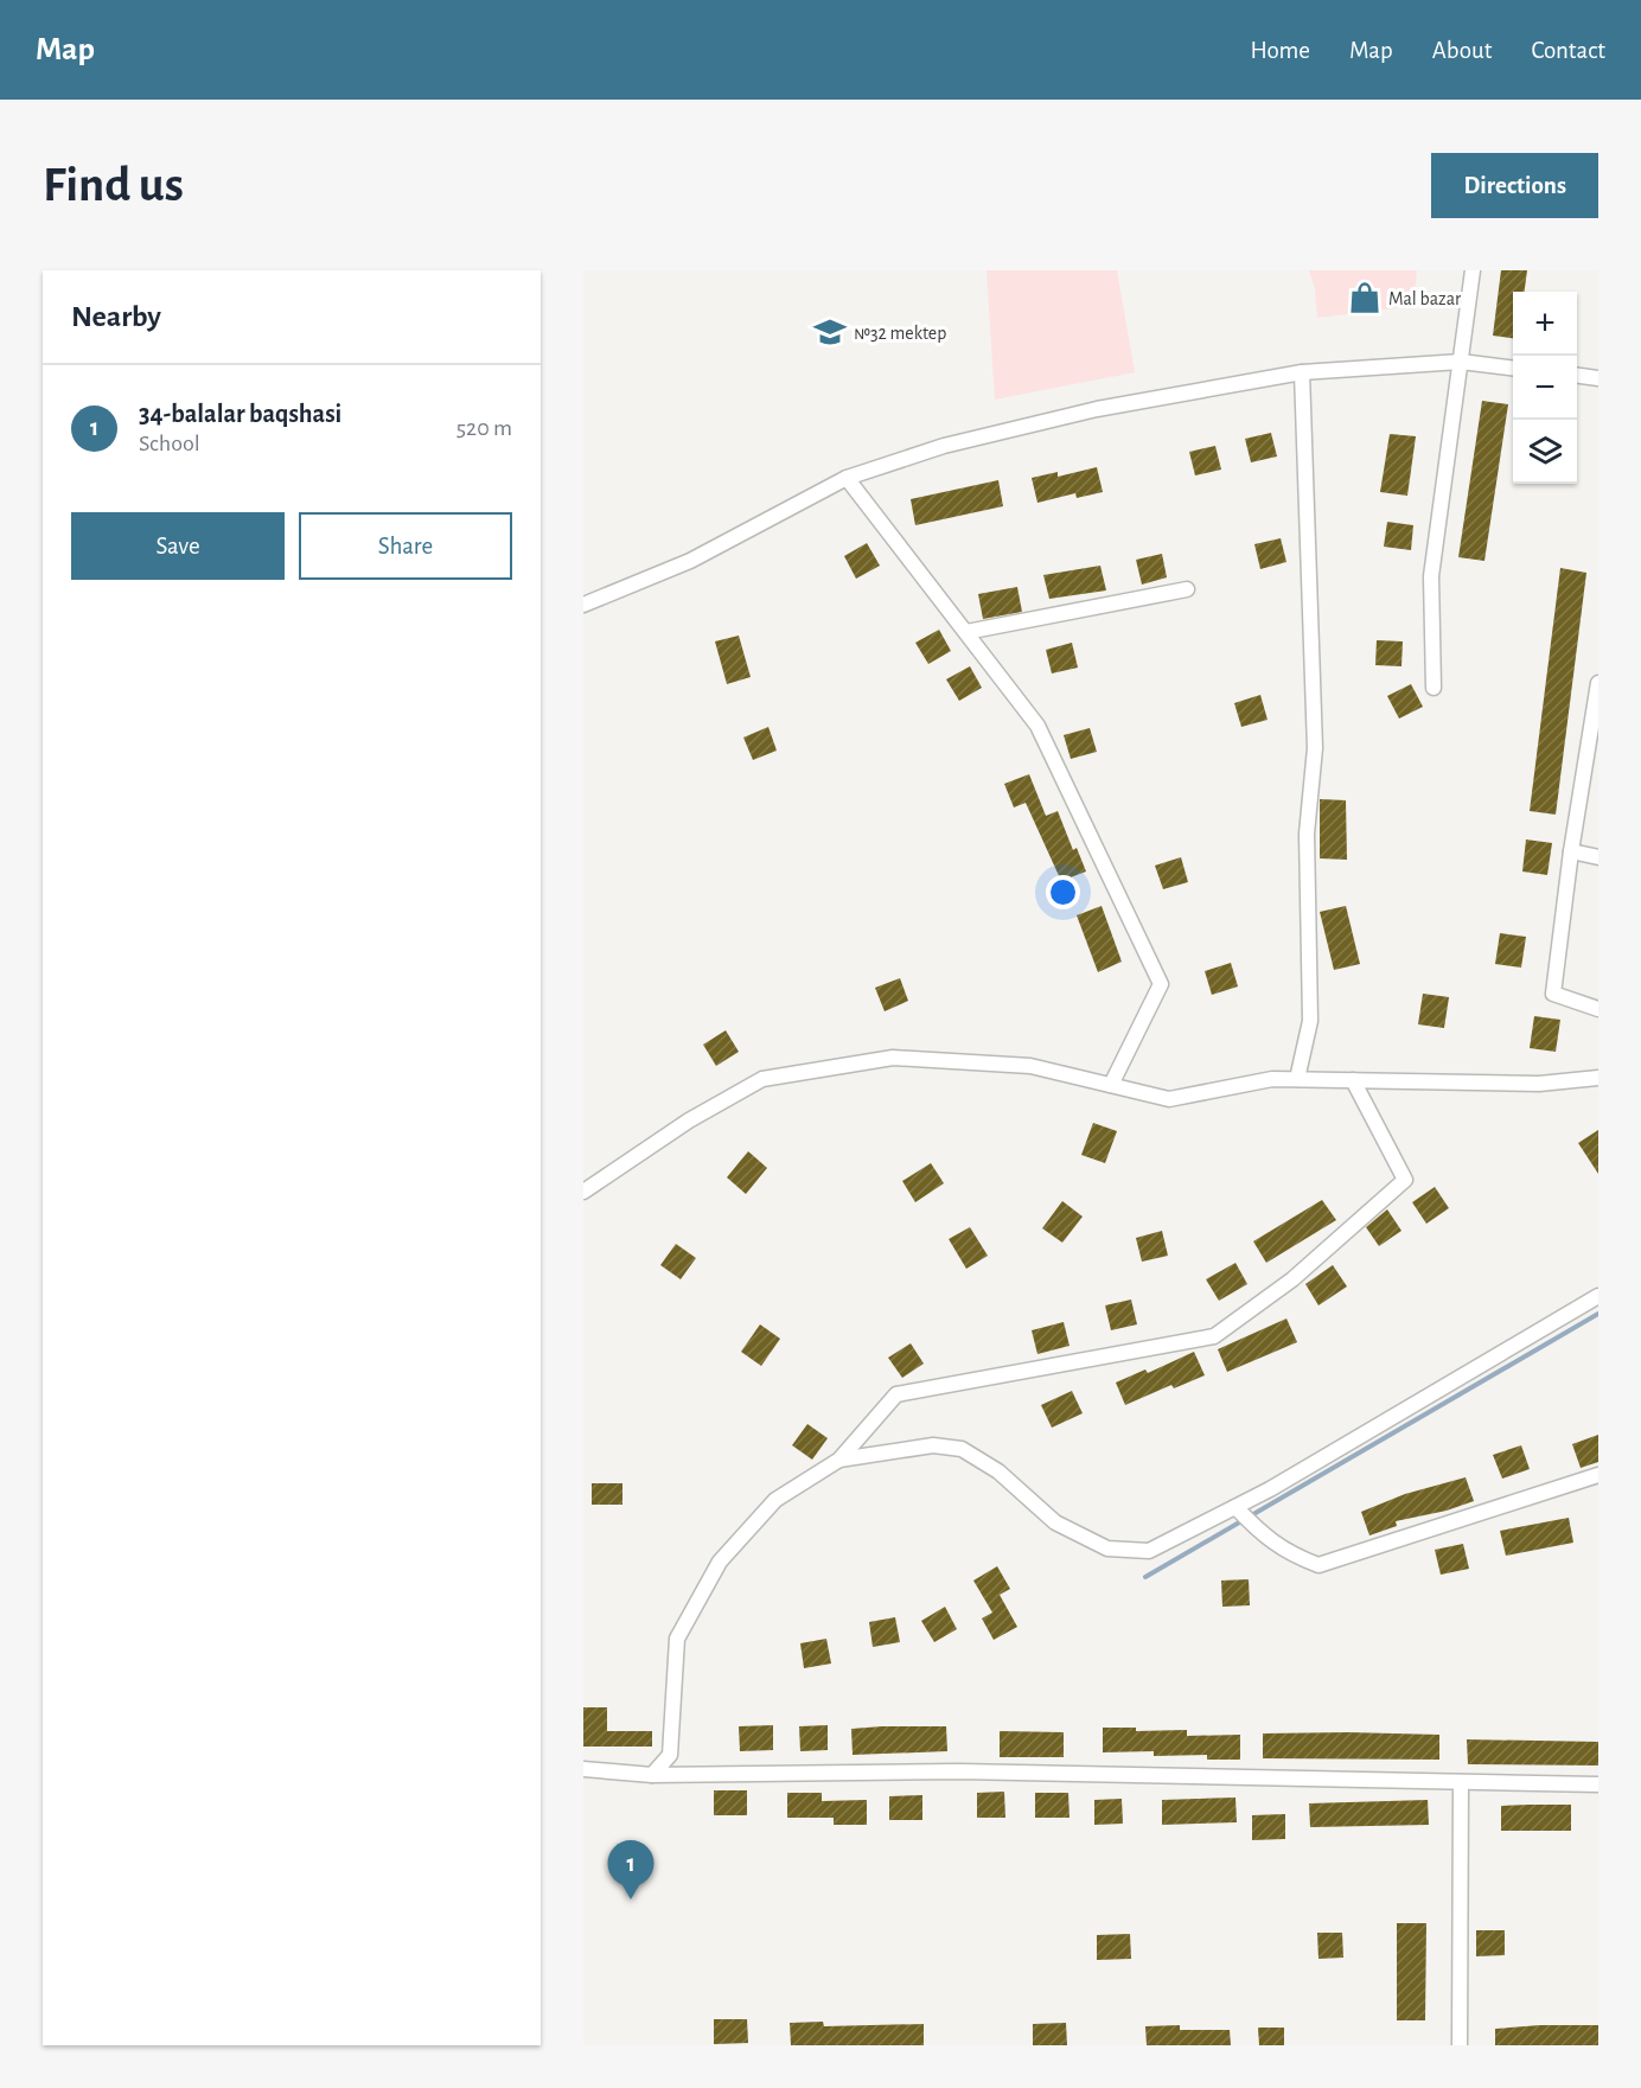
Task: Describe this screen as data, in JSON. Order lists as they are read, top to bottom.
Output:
{
  "places": {
    "shop": ["Mal bazar"],
    "school or university": ["№32 mektep"]
  },
  "page": {
    "header": "Map",
    "nav": [
      "Home",
      "Map",
      "About",
      "Contact"
    ],
    "buttons": [
      "Directions",
      ["Save", "Share"]
    ],
    "title": "Find us",
    "heading": "Nearby",
    "map_buttons": ["+", "−"],
    "list": [
      {
        "mark": "1",
        "name": "34-balalar baqshasi",
        "note": "School",
        "value": "520 m"
      }
    ],
    "pins": "1"
  }
}
